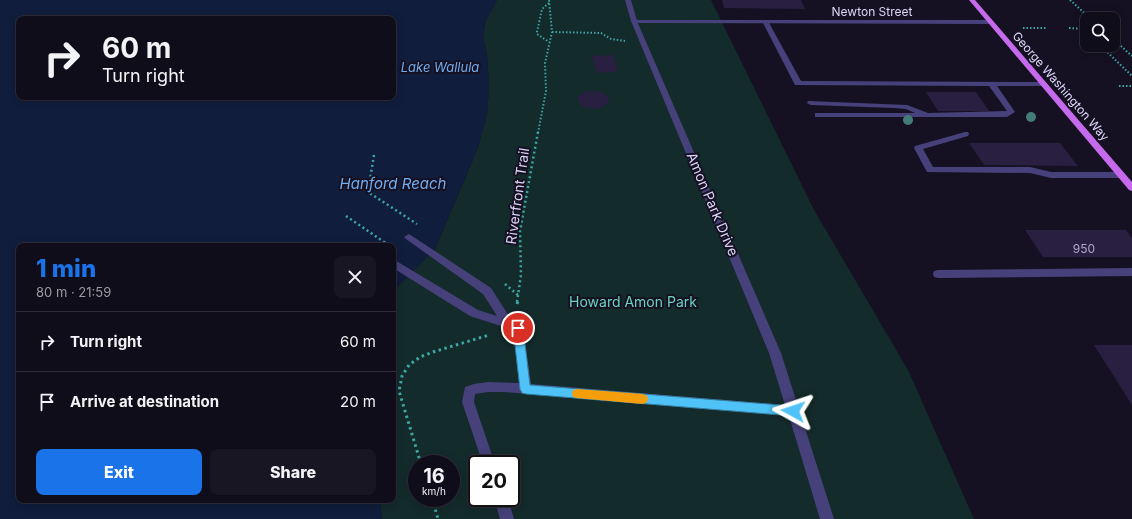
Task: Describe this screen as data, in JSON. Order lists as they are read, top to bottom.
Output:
{
  "streets": {
    "main road": ["George Washington Way"],
    "street": ["Newton Street", "Amon Park Drive"],
    "path": ["Riverfront Trail"]
  },
  "crossings": [
    ["Newton Street", "George Washington Way"],
    ["Newton Street", "Amon Park Drive"]
  ],
  "water": ["Lake Wallula", "Hanford Reach"],
  "parks": ["Howard Amon Park"],
  "house_numbers": ["950"],
  "page": {
    "turn": ["60 m", "Turn right"],
    "heading": ["1 min", "80 m · 21:59"],
    "list": [
      {
        "name": "Turn right",
        "value": "60 m"
      },
      {
        "name": "Arrive at destination",
        "value": "20 m"
      }
    ],
    "buttons": ["Exit", "Share"],
    "speed": "16 km/h",
    "limit": "20"
  }
}
